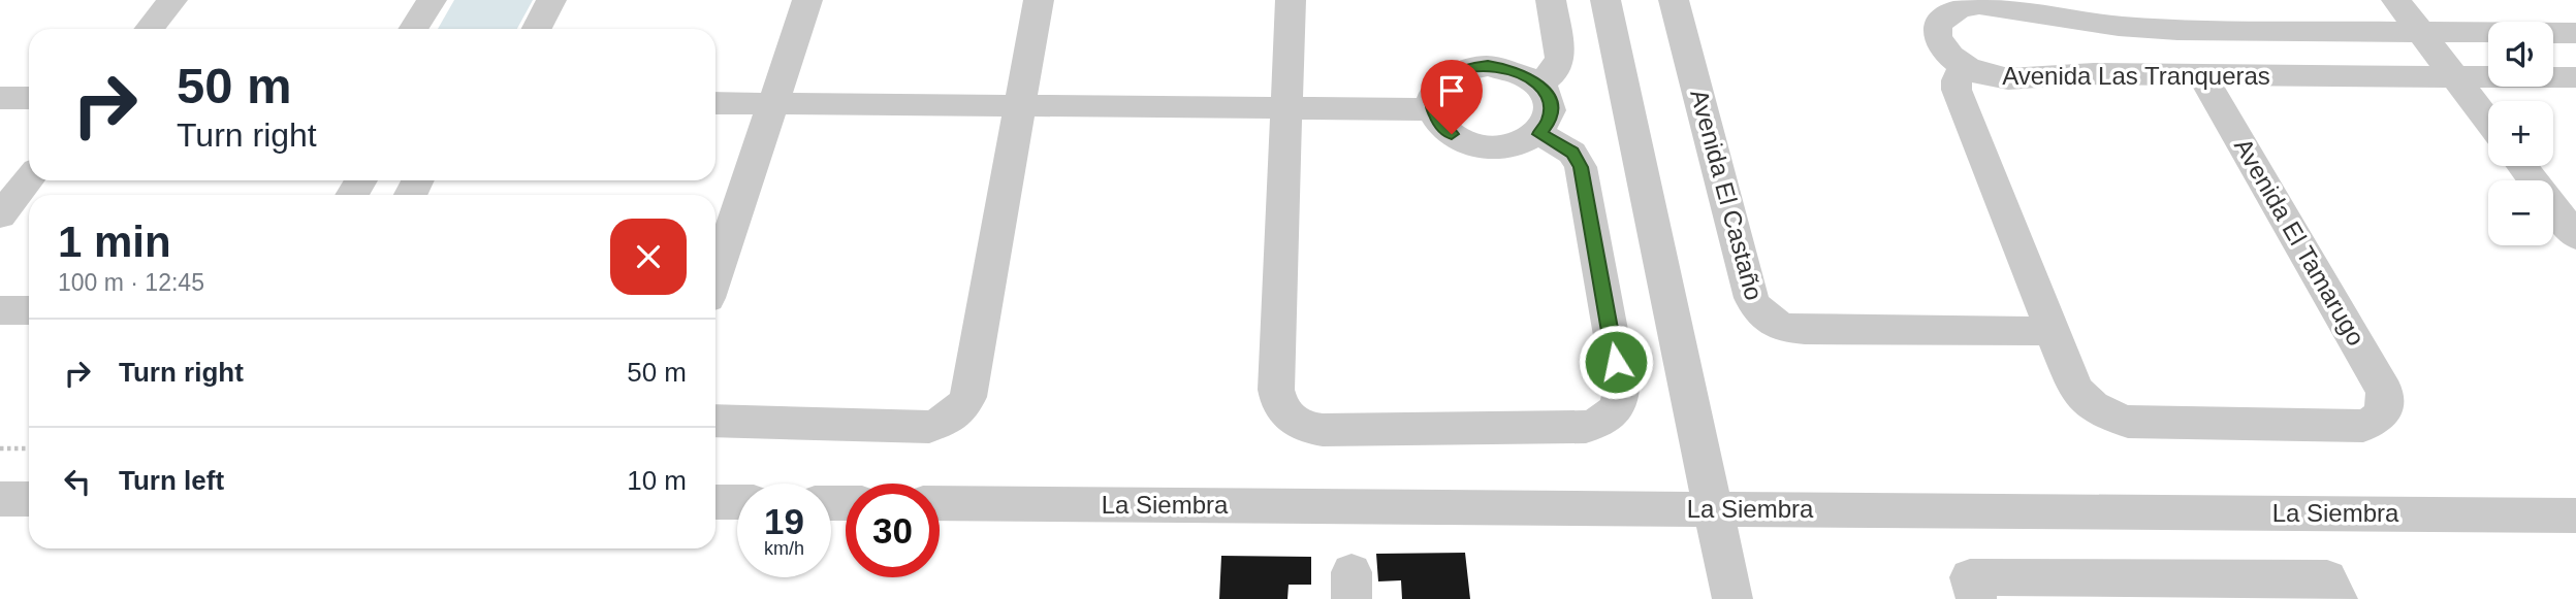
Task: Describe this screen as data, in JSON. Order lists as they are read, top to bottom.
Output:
{
  "streets": {
    "street": [
      "Avenida Las Tranqueras",
      "Avenida El Castaño",
      "Avenida El Tamarugo",
      "La Siembra"
    ]
  },
  "crossings": [
    ["Avenida Las Tranqueras", "Avenida El Tamarugo"],
    ["Avenida El Castaño", "Avenida El Tamarugo"]
  ],
  "page": {
    "map_buttons": ["+", "−"],
    "turn": ["50 m", "Turn right"],
    "heading": ["1 min", "100 m · 12:45"],
    "list": [
      {
        "name": "Turn right",
        "value": "50 m"
      },
      {
        "name": "Turn left",
        "value": "10 m"
      }
    ],
    "speed": "19 km/h",
    "limit": "30"
  }
}
